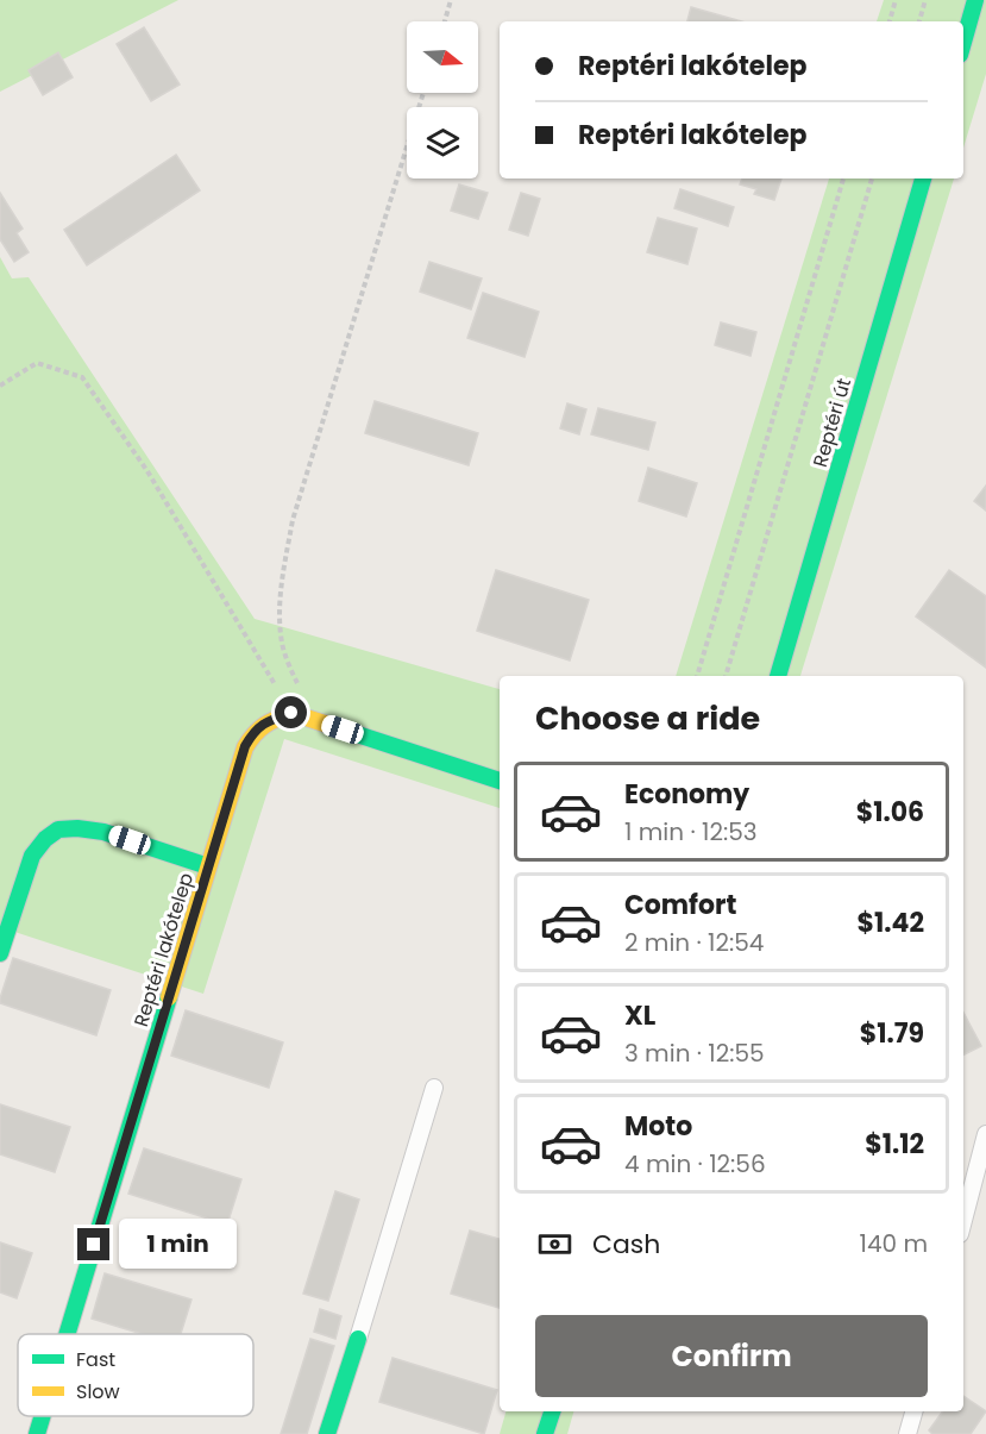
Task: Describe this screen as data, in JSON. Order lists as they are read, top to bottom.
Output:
{
  "streets": {
    "street": ["Reptéri út", "Reptéri lakótelep"]
  },
  "legend": ["Fast", "Slow"],
  "north": "right",
  "page": {
    "banner": ["Reptéri lakótelep", "Reptéri lakótelep"],
    "heading": "Choose a ride",
    "list": [
      {
        "name": "Economy",
        "note": "1 min · 12:53",
        "value": "$1.06"
      },
      {
        "name": "Comfort",
        "note": "2 min · 12:54",
        "value": "$1.42"
      },
      {
        "name": "XL",
        "note": "3 min · 12:55",
        "value": "$1.79"
      },
      {
        "name": "Moto",
        "note": "4 min · 12:56",
        "value": "$1.12"
      }
    ],
    "pay": ["Cash", "140 m"],
    "bubble": "1 min",
    "buttons": "Confirm"
  }
}
